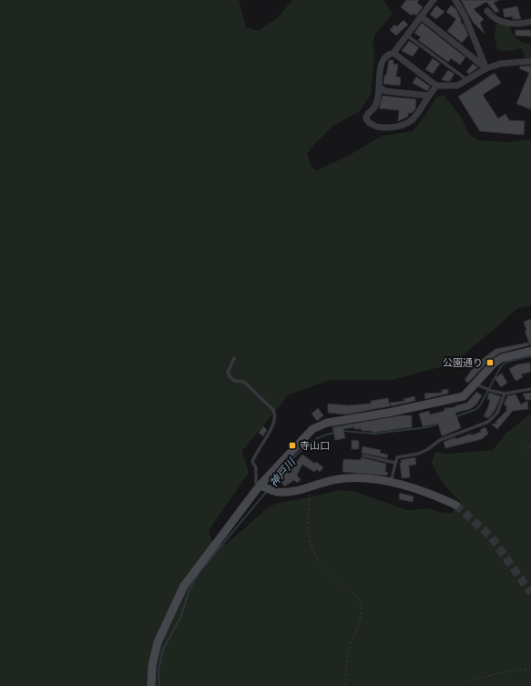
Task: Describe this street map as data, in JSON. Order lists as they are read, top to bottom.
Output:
{
  "water": ["神戸川"],
  "places": {
    "transit": ["公園通り", "寺山口"]
  }
}
